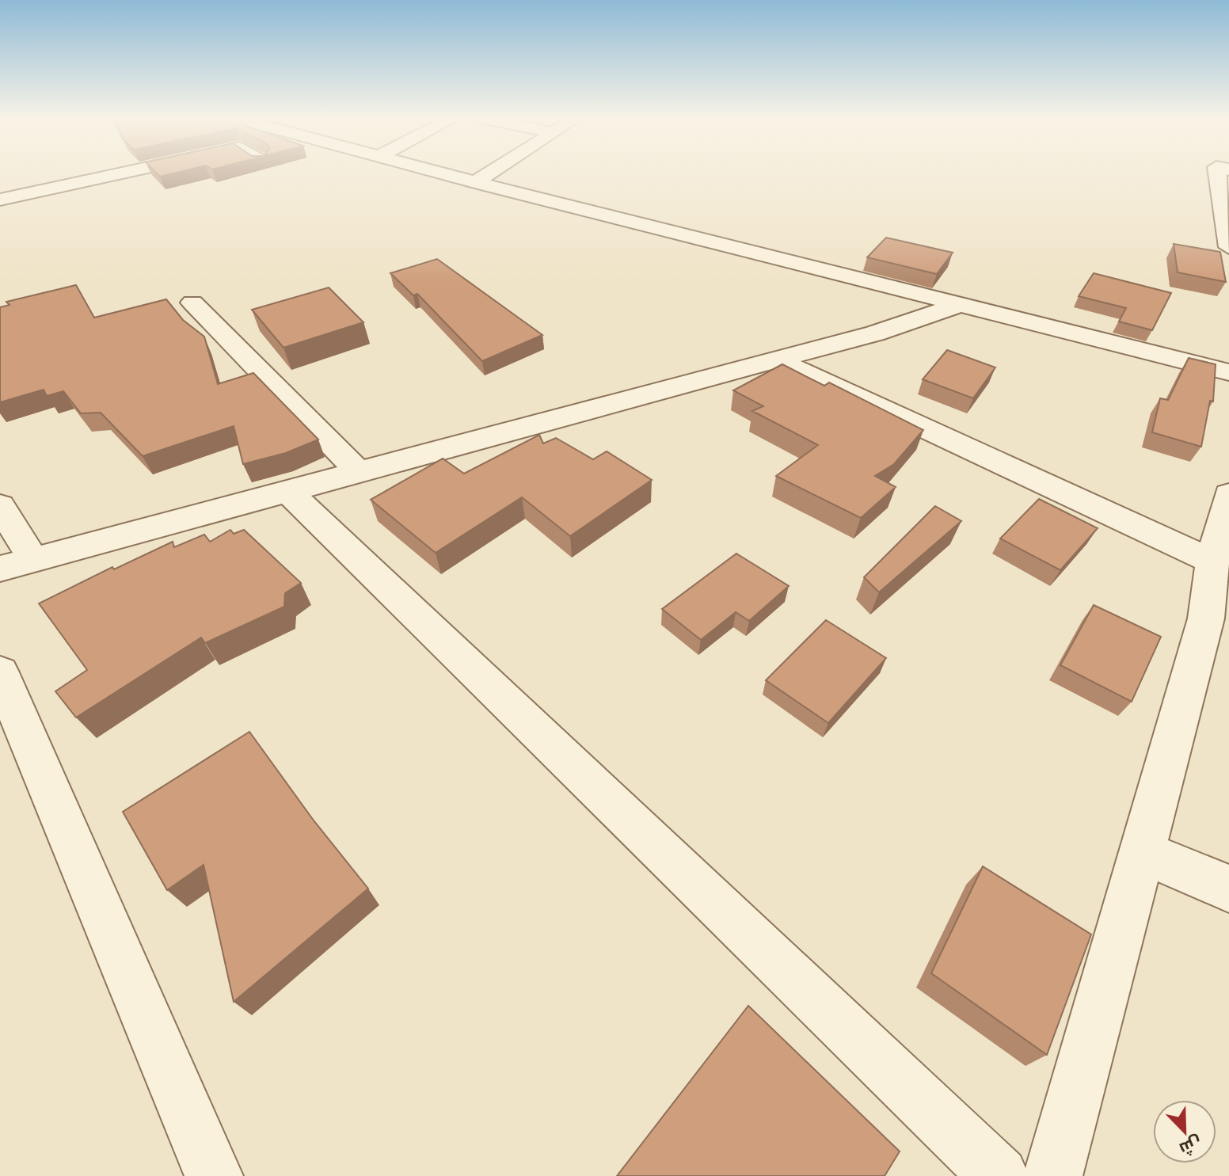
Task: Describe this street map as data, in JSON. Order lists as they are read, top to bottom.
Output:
{
  "north": "bottom right"
}
